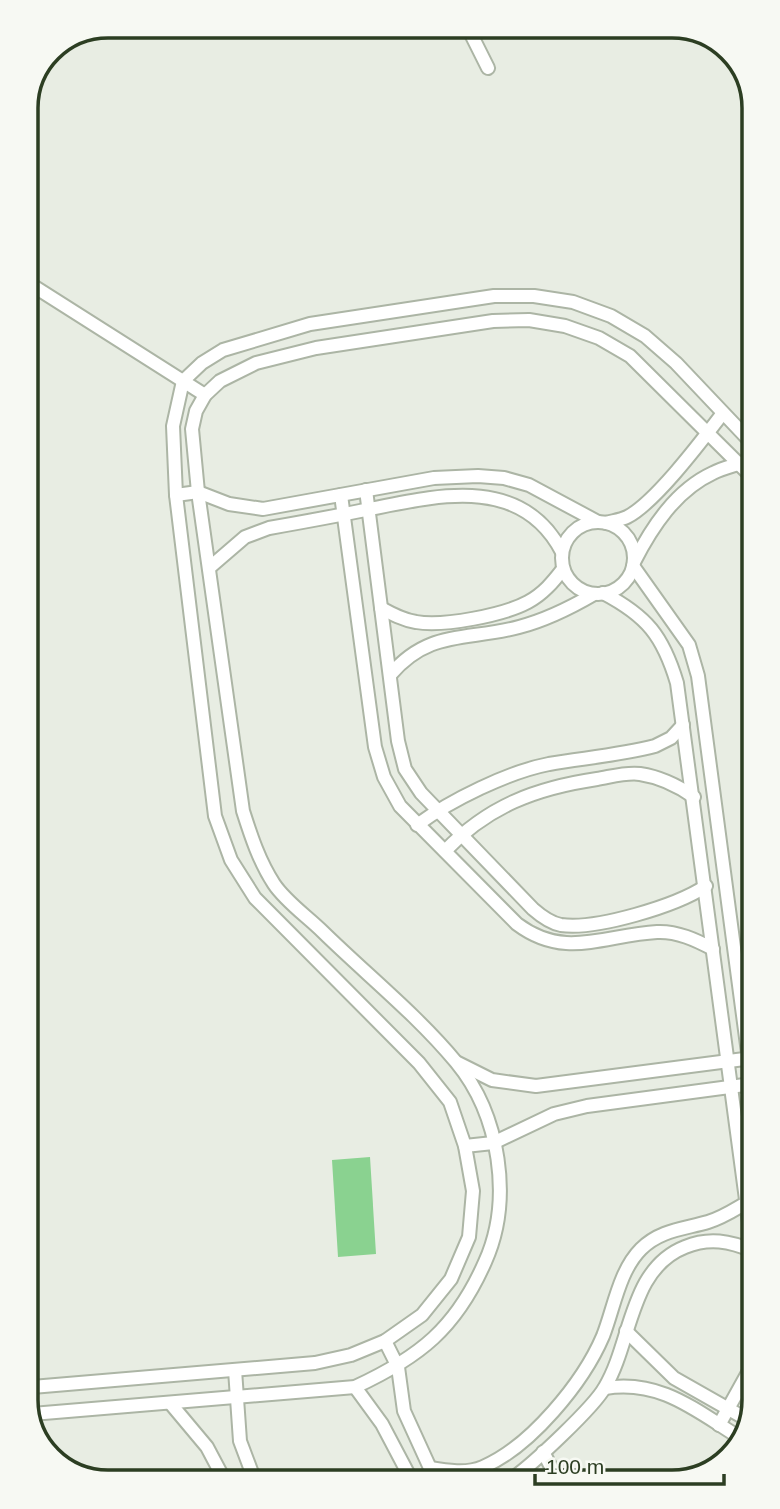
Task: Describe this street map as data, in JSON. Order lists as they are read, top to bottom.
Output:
{
  "scale_bar": "100 m"
}
